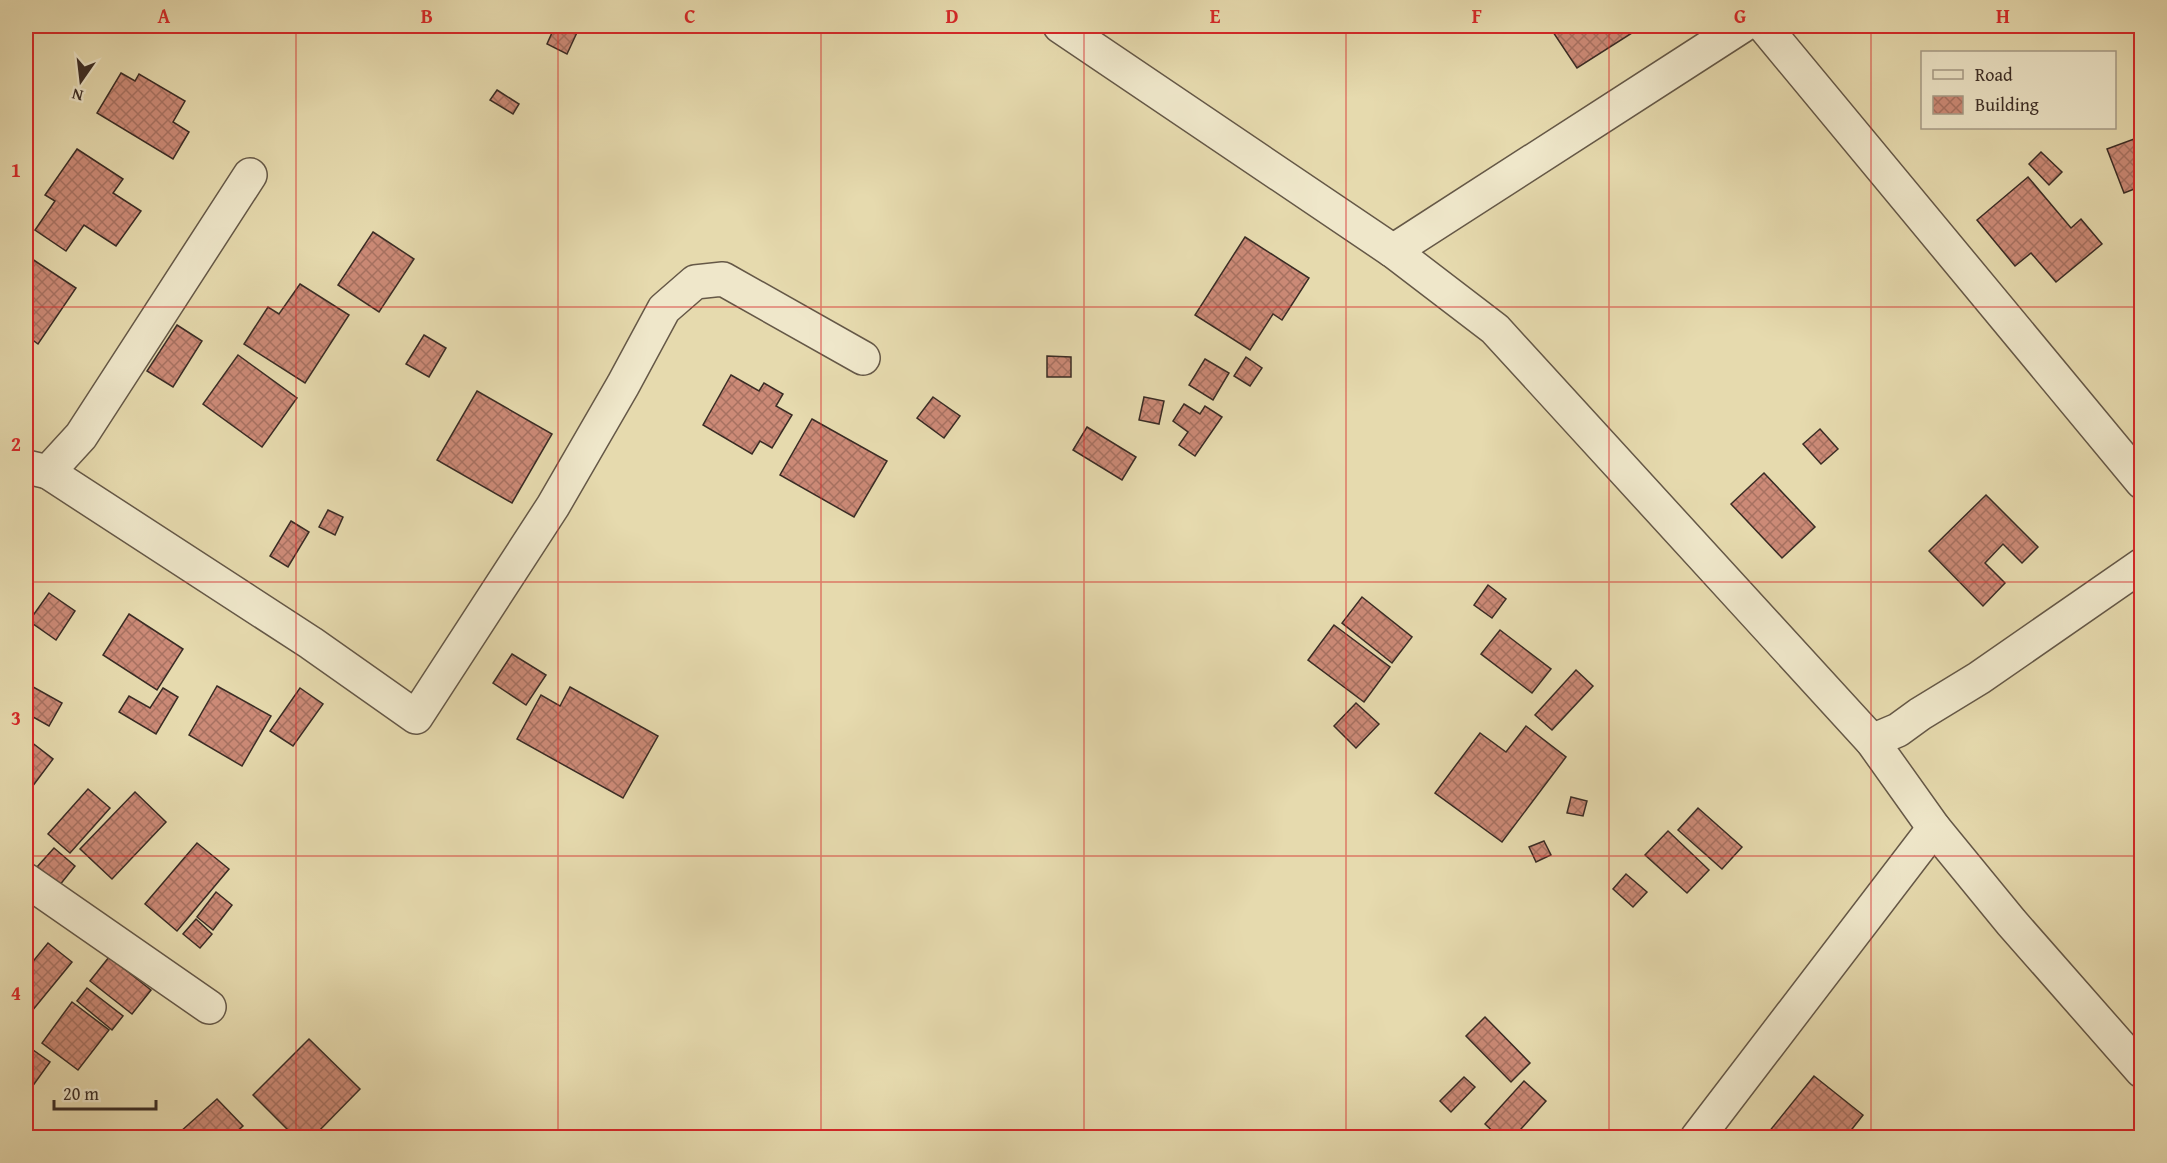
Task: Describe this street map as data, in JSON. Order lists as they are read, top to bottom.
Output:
{
  "legend": ["Road", "Building"],
  "scale_bar": "20 m",
  "north": "bottom",
  "grid": {
    "columns": [
      "A",
      "B",
      "C",
      "D",
      "E",
      "F",
      "G",
      "H"
    ],
    "rows": [
      "1",
      "2",
      "3",
      "4"
    ]
  }
}
